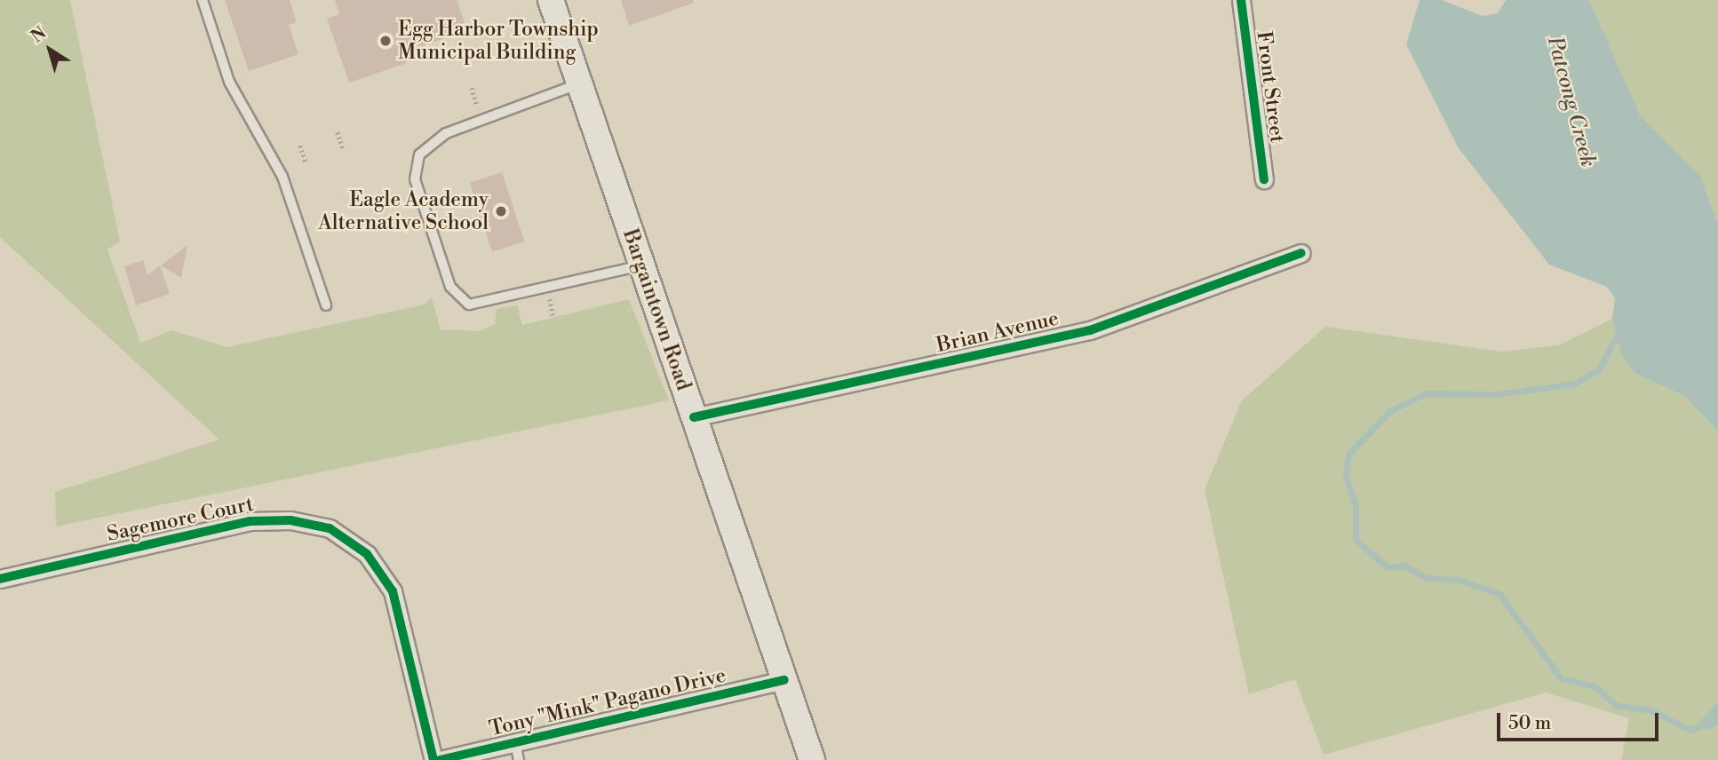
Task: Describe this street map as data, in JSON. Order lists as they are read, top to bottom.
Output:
{
  "streets": {
    "main road": ["Bargaintown Road"],
    "street": [
      "Front Street",
      "Brian Avenue",
      "Sagemore Court",
      "Tony \"Mink\" Pagano Drive"
    ]
  },
  "crossings": [
    ["Bargaintown Road", "Brian Avenue"],
    ["Bargaintown Road", "Tony \"Mink\" Pagano Drive"]
  ],
  "water": ["Patcong Creek"],
  "places": ["Egg Harbor Township Municipal Building", "Eagle Academy Alternative School"],
  "scale_bar": "50 m",
  "north": "top left"
}
